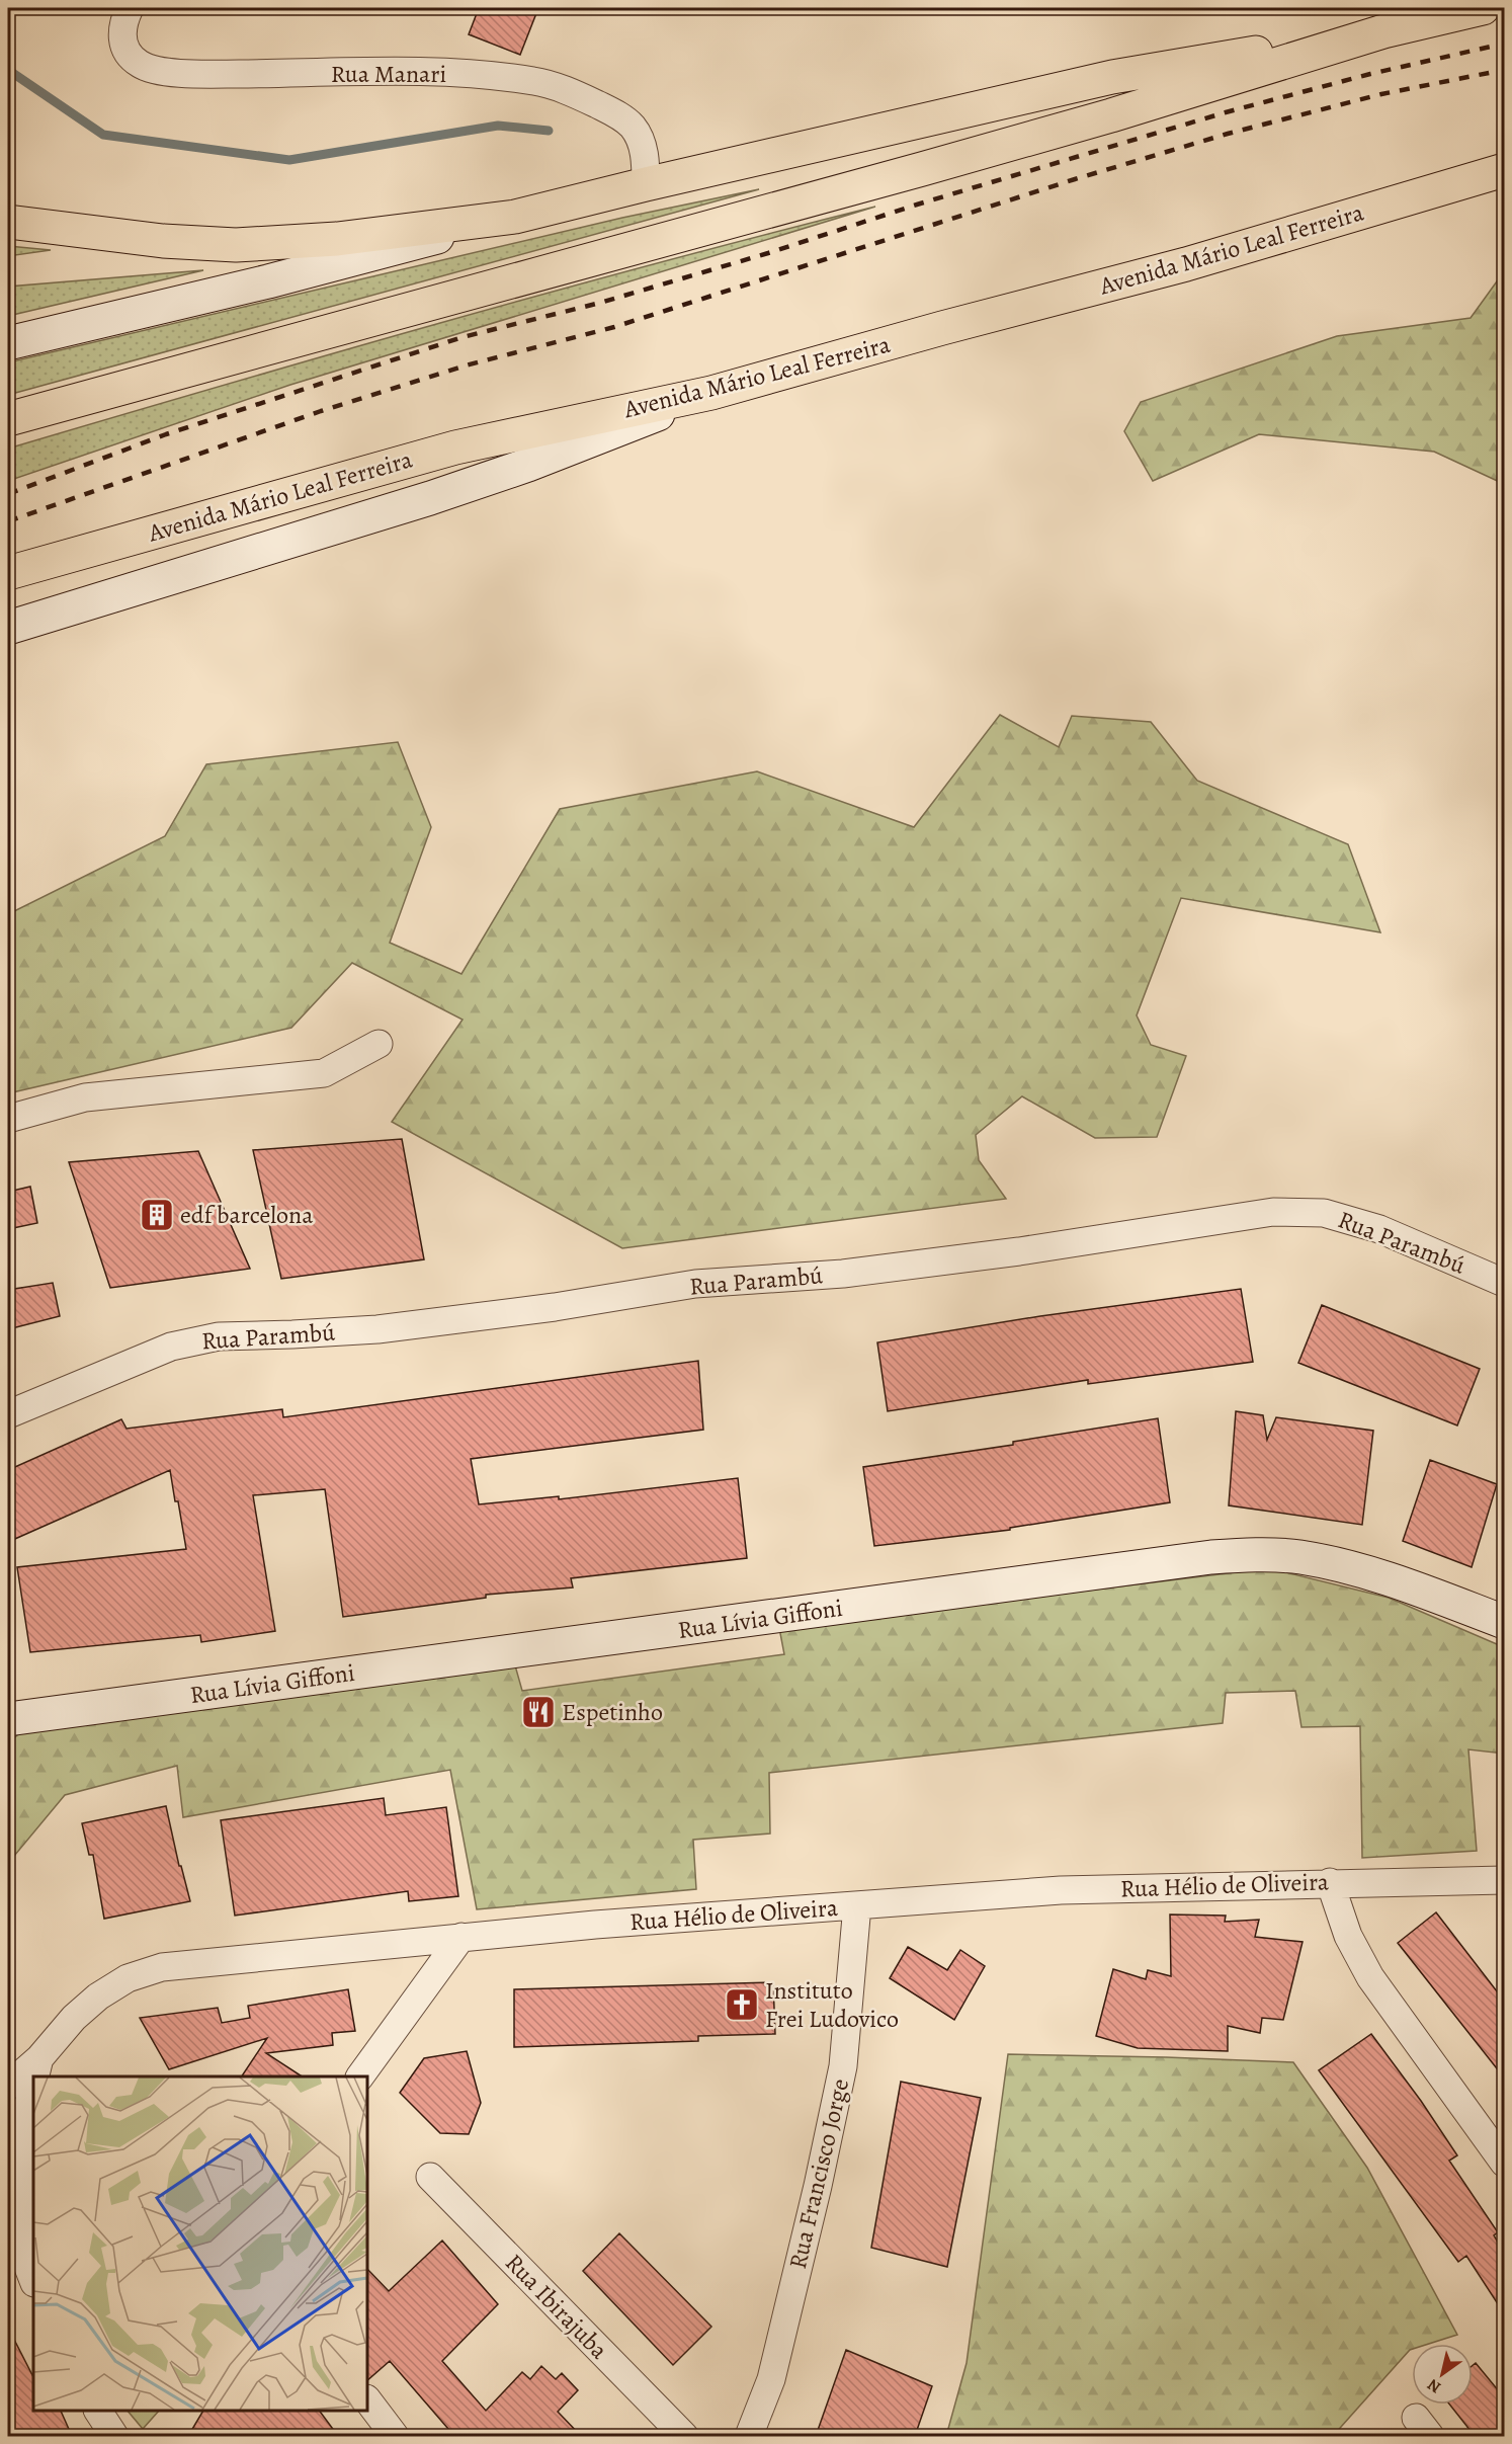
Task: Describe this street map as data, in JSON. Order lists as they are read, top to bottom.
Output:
{
  "streets": {
    "highway": ["Avenida Mário Leal Ferreira"],
    "street": [
      "Rua Manari",
      "Rua Parambú",
      "Rua Lívia Giffoni",
      "Rua Hélio de Oliveira",
      "Rua Francisco Jorge",
      "Rua Ibirajuba"
    ]
  },
  "crossings": [
    ["Rua Hélio de Oliveira", "Rua Francisco Jorge"]
  ],
  "places": {
    "building": ["edf barcelona"],
    "restaurant": ["Espetinho"],
    "church": ["Instituto Frei Ludovico"]
  },
  "north": "bottom left"
}
